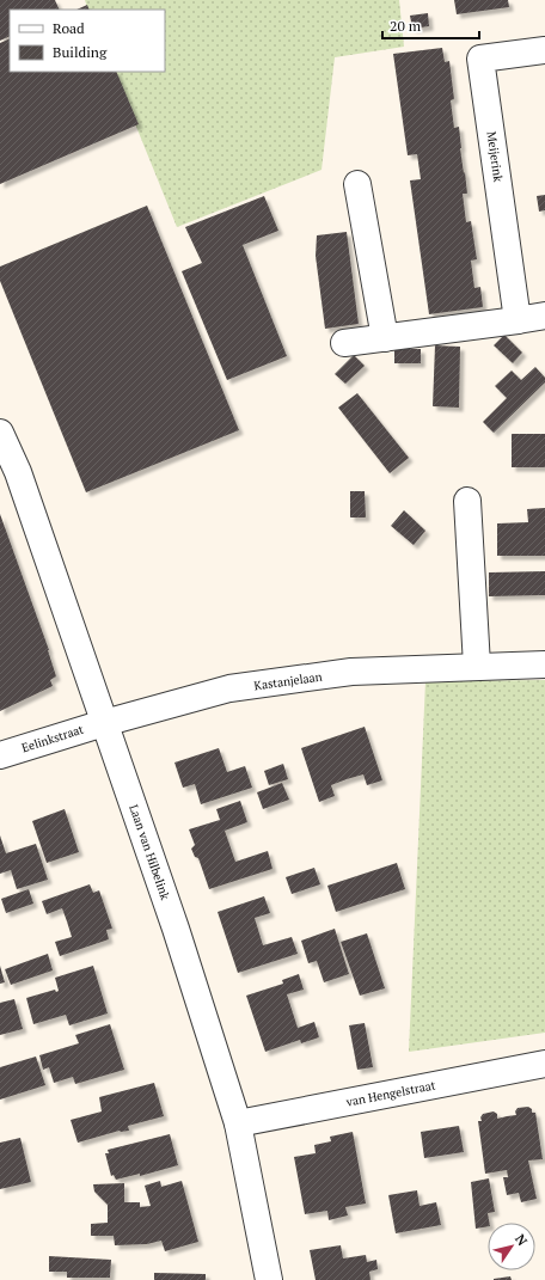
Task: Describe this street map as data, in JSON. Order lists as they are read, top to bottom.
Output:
{
  "streets": {
    "street": [
      "Meijerink",
      "Kastanjelaan",
      "Eelinkstraat",
      "Laan van Hilbelink",
      "van Hengelstraat"
    ]
  },
  "crossings": [
    ["Kastanjelaan", "Eelinkstraat"],
    ["Kastanjelaan", "Laan van Hilbelink"],
    ["Eelinkstraat", "Laan van Hilbelink"],
    ["Laan van Hilbelink", "van Hengelstraat"]
  ],
  "legend": ["Road", "Building"],
  "scale_bar": "20 m",
  "north": "top right"
}
